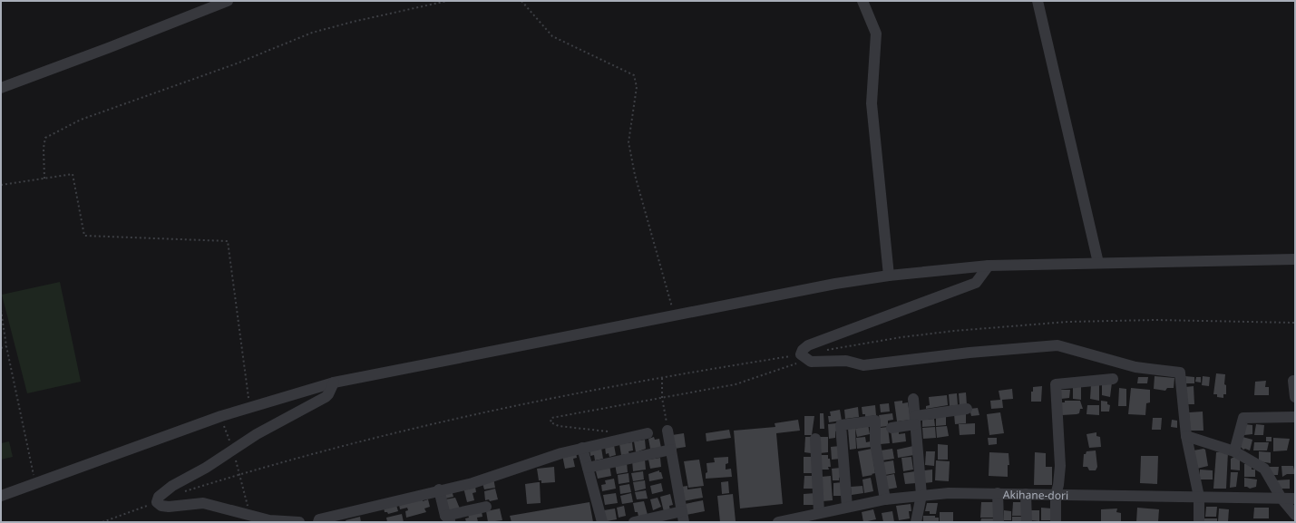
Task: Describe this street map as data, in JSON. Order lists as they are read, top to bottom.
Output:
{
  "streets": {
    "street": ["Akihane-dori"]
  }
}
